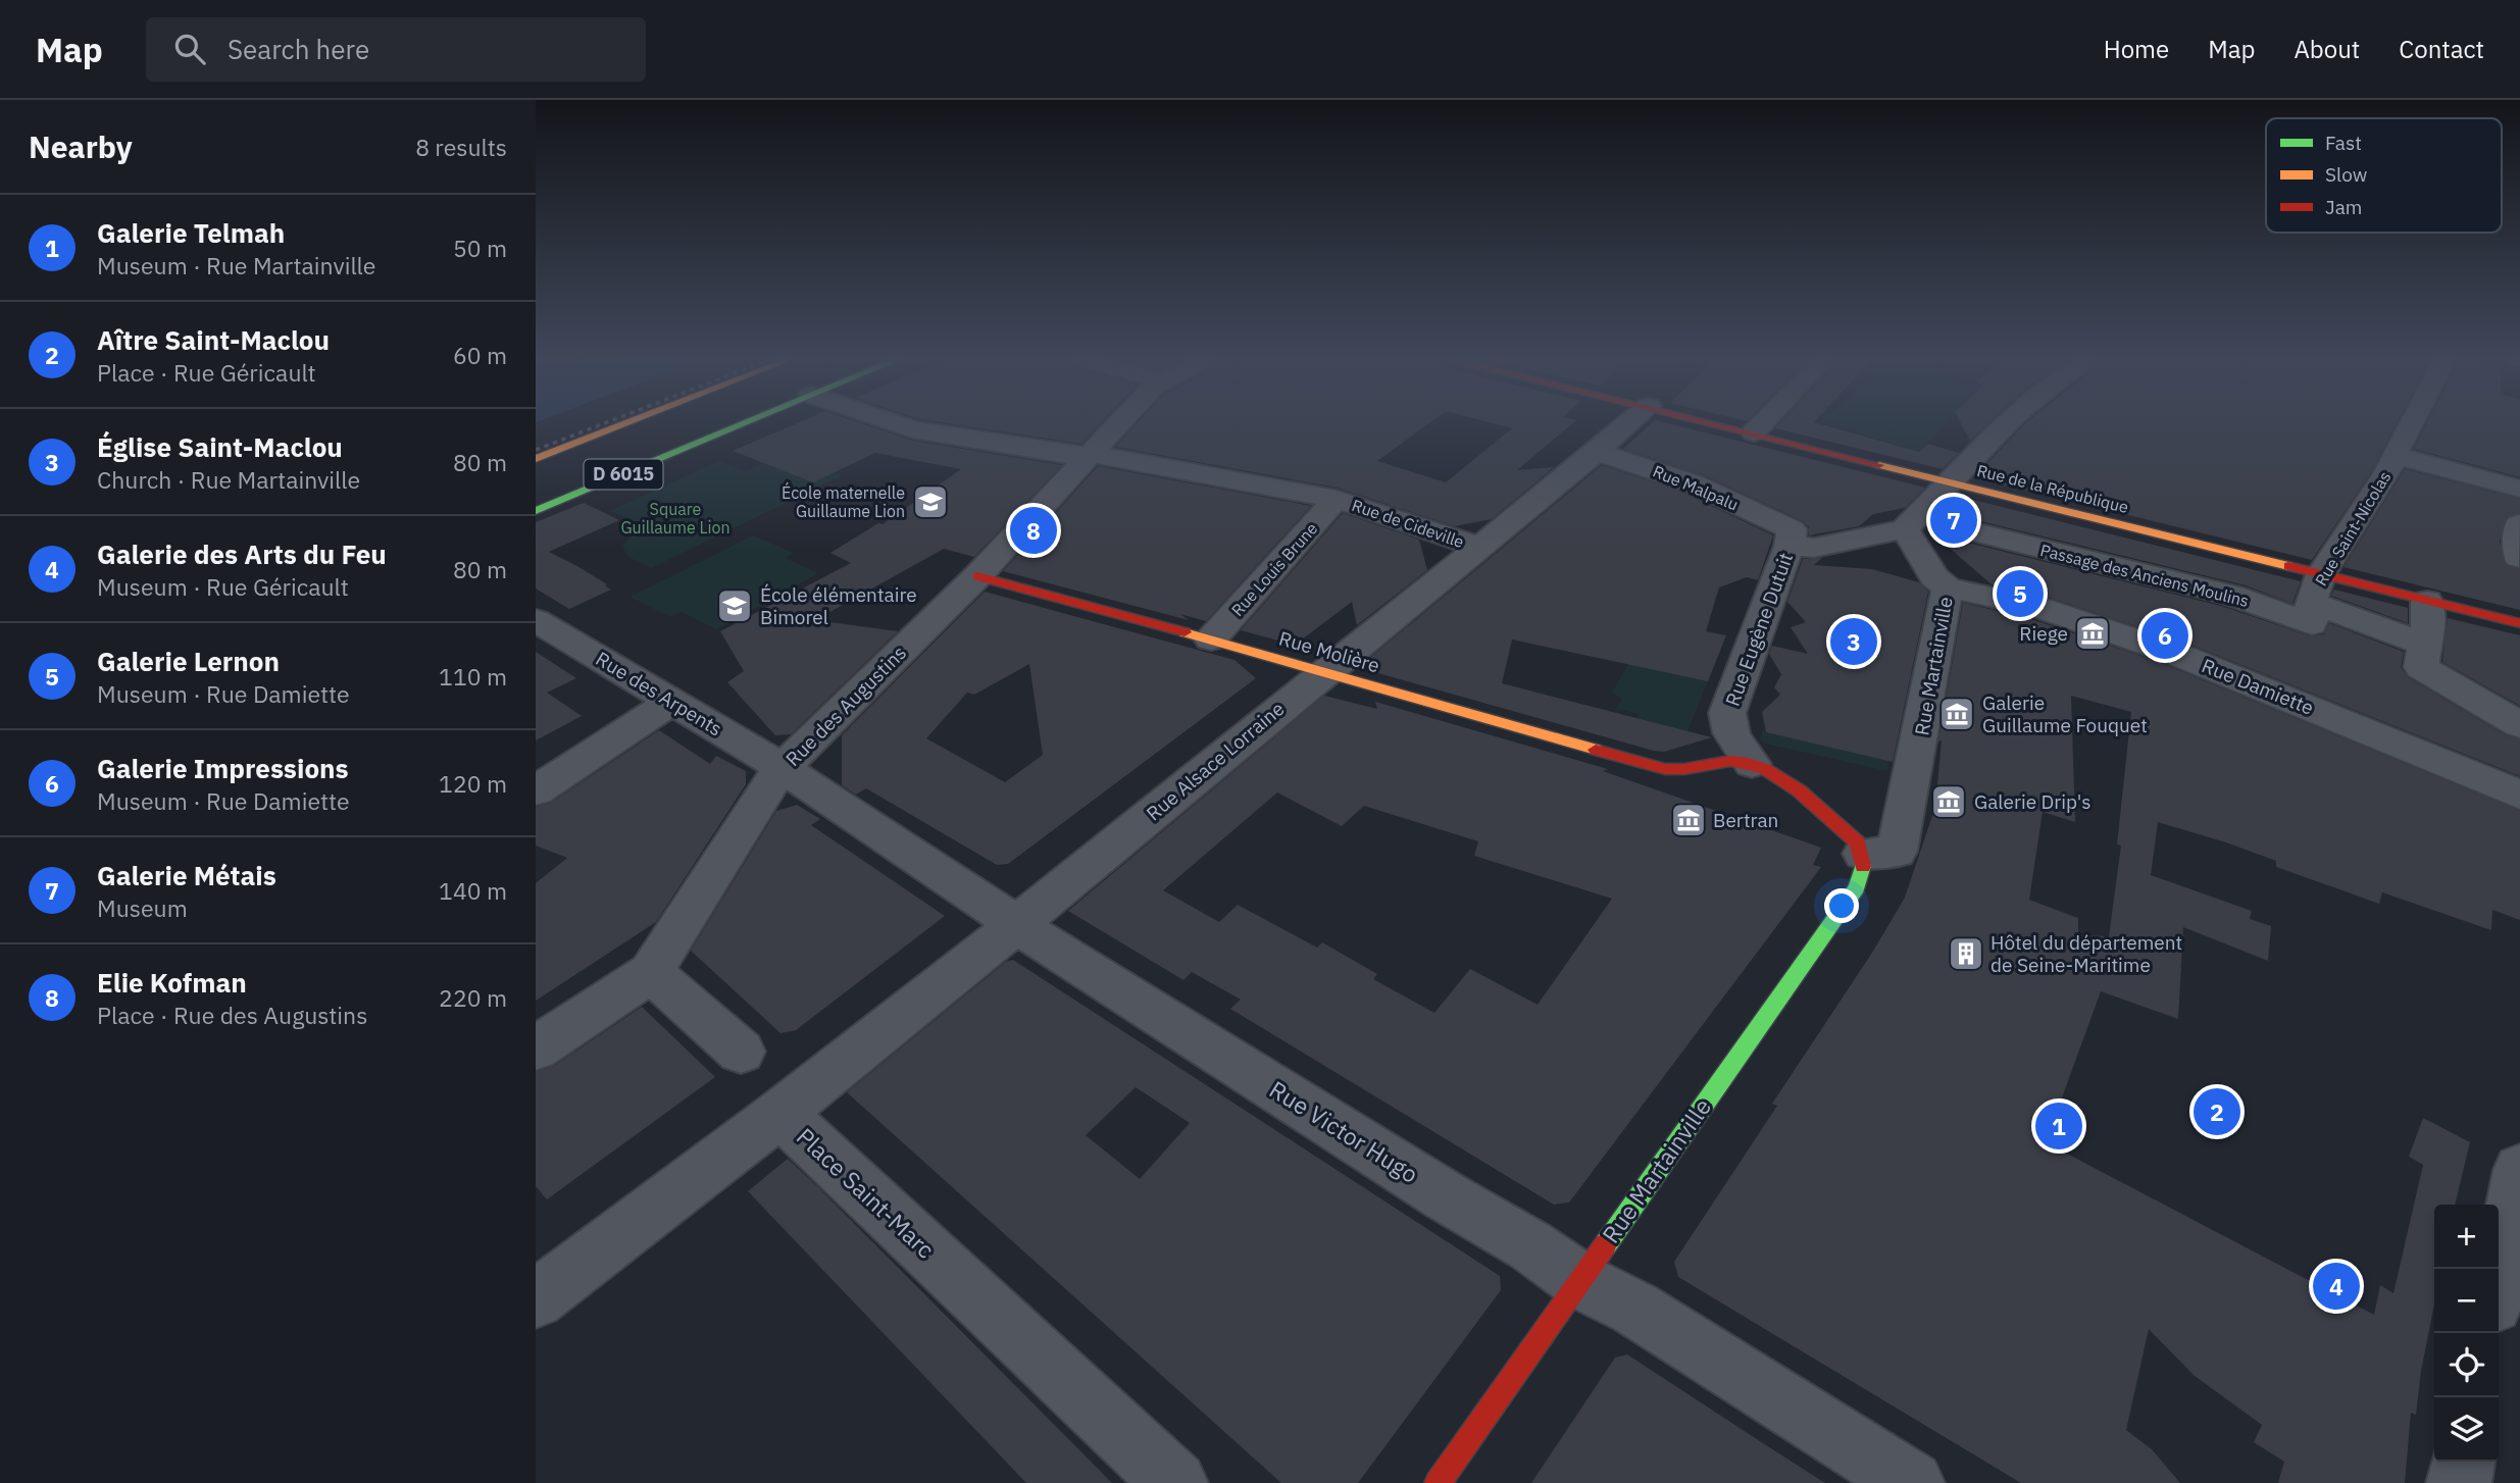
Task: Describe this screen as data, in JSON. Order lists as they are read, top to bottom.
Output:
{
  "streets": {
    "street": [
      "D 6015",
      "Rue Malpalu",
      "Rue de la République",
      "Rue de Cideville",
      "Rue Saint-Nicolas",
      "Rue Louis Brune",
      "Passage des Anciens Moulins",
      "Rue Eugène Dutuit",
      "Rue Molière",
      "Rue Martainville",
      "Rue Damiette",
      "Rue des Arpents",
      "Rue des Augustins",
      "Rue Alsace Lorraine",
      "Rue Victor Hugo",
      "Place Saint-Marc"
    ]
  },
  "crossings": [
    ["Rue Malpalu", "Rue Eugène Dutuit"],
    ["Rue Malpalu", "Rue Alsace Lorraine"],
    ["Rue de la République", "Rue Saint-Nicolas"],
    ["Rue de la République", "Passage des Anciens Moulins"],
    ["Rue de Cideville", "Rue Louis Brune"],
    ["Rue de Cideville", "Rue des Augustins"],
    ["Rue de Cideville", "Rue Alsace Lorraine"],
    ["Rue Saint-Nicolas", "Passage des Anciens Moulins"],
    ["Rue Louis Brune", "Rue Molière"],
    ["Rue Eugène Dutuit", "Rue Molière"],
    ["Rue Molière", "Rue des Augustins"],
    ["Rue Molière", "Rue Alsace Lorraine"],
    ["Rue Martainville", "Rue Damiette"],
    ["Rue Martainville", "Rue Victor Hugo"],
    ["Rue des Arpents", "Rue des Augustins"],
    ["Rue des Arpents", "Rue Victor Hugo"],
    ["Rue des Augustins", "Rue Victor Hugo"],
    ["Rue Alsace Lorraine", "Rue Victor Hugo"],
    ["Rue Alsace Lorraine", "Place Saint-Marc"]
  ],
  "parks": ["Square Guillaume Lion"],
  "places": {
    "school or university": ["École maternelle Guillaume Lion", "École élémentaire Bimorel"],
    "museum": [
      "Riege",
      "Galerie Guillaume Fouquet",
      "Galerie Drip's",
      "Bertran"
    ],
    "building": ["Hôtel du département de Seine-Maritime"]
  },
  "legend": ["Fast", "Slow", "Jam"],
  "page": {
    "header": "Map",
    "search": "Search here",
    "nav": [
      "Home",
      "Map",
      "About",
      "Contact"
    ],
    "heading": ["Nearby", "8 results"],
    "list": [
      {
        "mark": "1",
        "name": "Galerie Telmah",
        "note": "Museum · Rue Martainville",
        "value": "50 m"
      },
      {
        "mark": "2",
        "name": "Aître Saint-Maclou",
        "note": "Place · Rue Géricault",
        "value": "60 m"
      },
      {
        "mark": "3",
        "name": "Église Saint-Maclou",
        "note": "Church · Rue Martainville",
        "value": "80 m"
      },
      {
        "mark": "4",
        "name": "Galerie des Arts du Feu",
        "note": "Museum · Rue Géricault",
        "value": "80 m"
      },
      {
        "mark": "5",
        "name": "Galerie Lernon",
        "note": "Museum · Rue Damiette",
        "value": "110 m"
      },
      {
        "mark": "6",
        "name": "Galerie Impressions",
        "note": "Museum · Rue Damiette",
        "value": "120 m"
      },
      {
        "mark": "7",
        "name": "Galerie Métais",
        "note": "Museum",
        "value": "140 m"
      },
      {
        "mark": "8",
        "name": "Elie Kofman",
        "note": "Place · Rue des Augustins",
        "value": "220 m"
      }
    ],
    "pins": [
      "7",
      "8",
      "5",
      "6",
      "3",
      "2",
      "1",
      "4"
    ],
    "map_buttons": ["+", "−"]
  }
}
